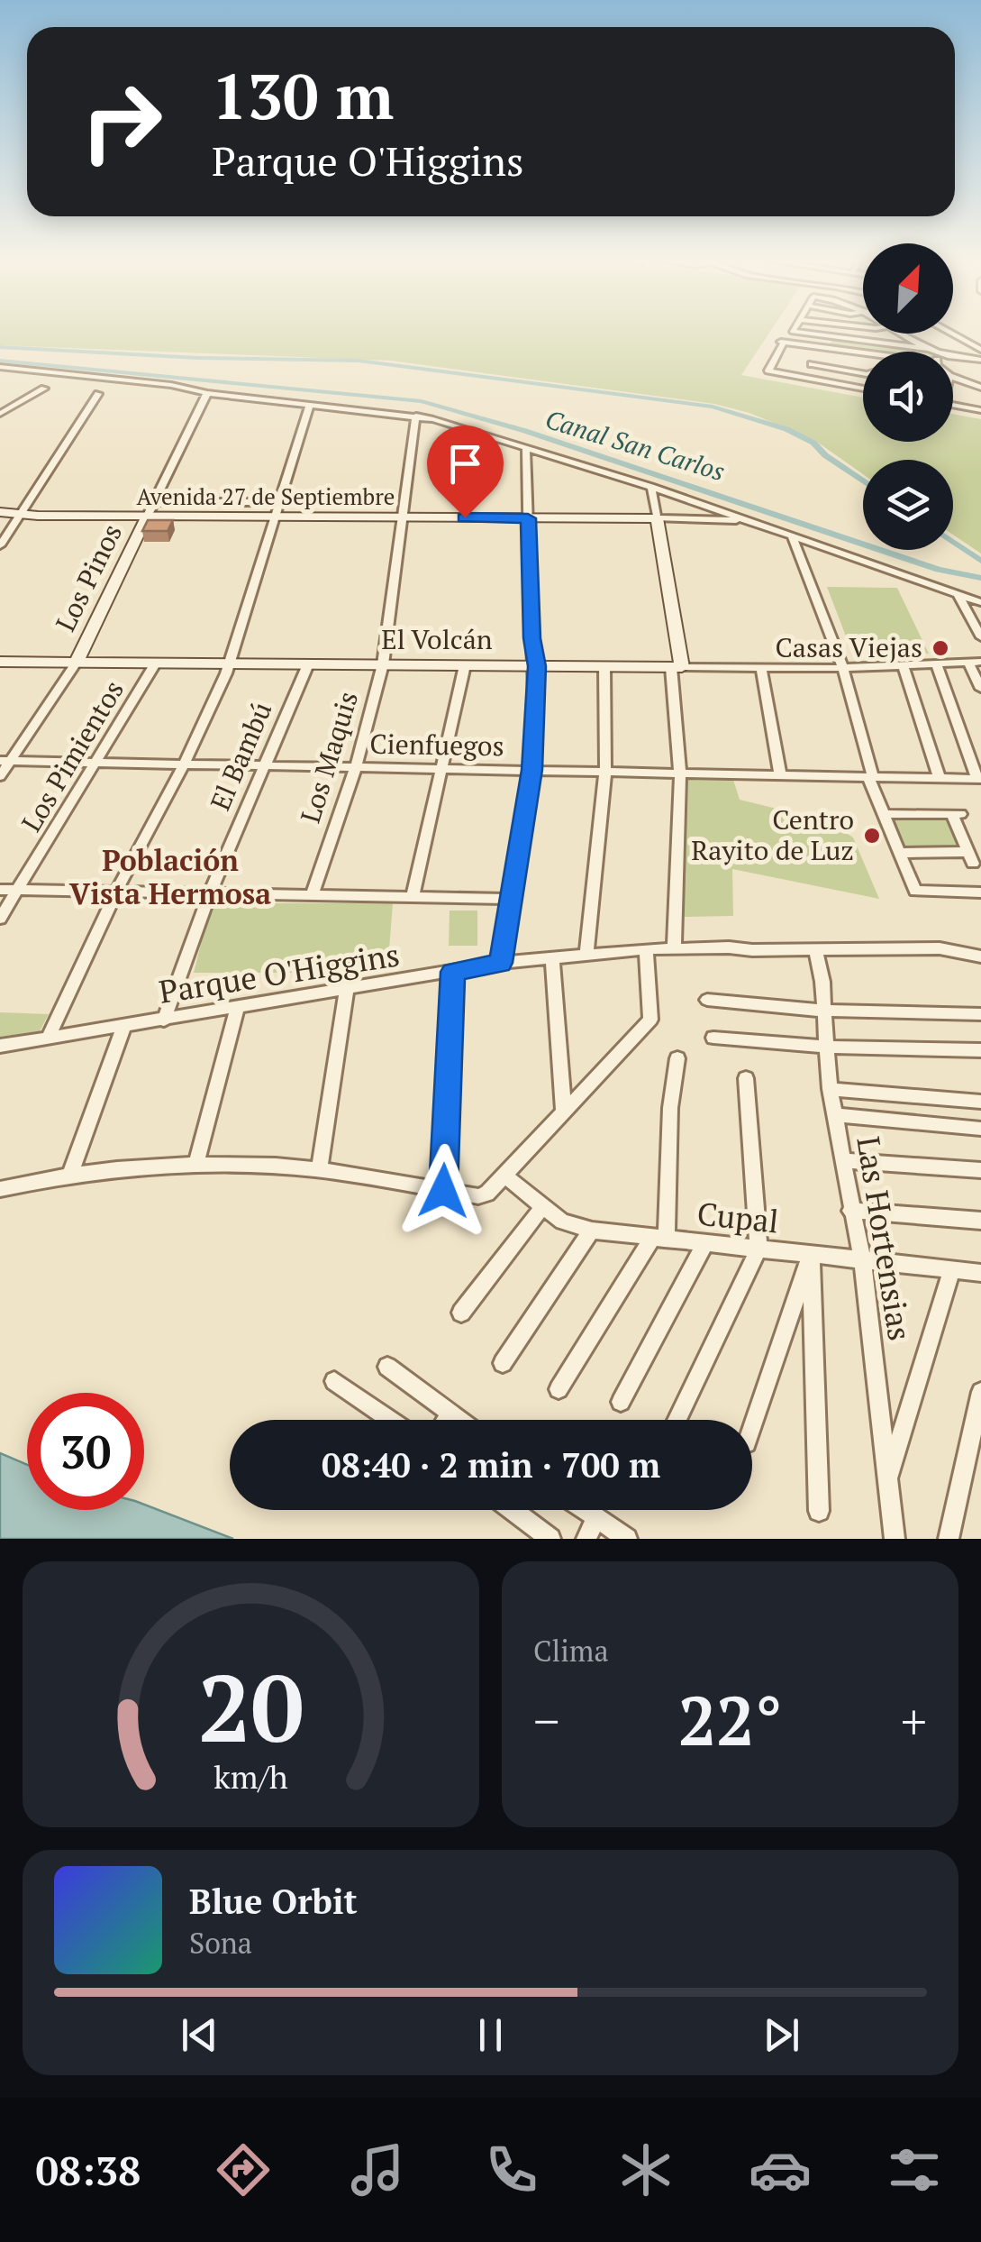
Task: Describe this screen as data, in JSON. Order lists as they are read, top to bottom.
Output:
{
  "streets": {
    "street": [
      "Avenida 27 de Septiembre",
      "Los Pinos",
      "El Volcán",
      "Cienfuegos",
      "Los Pimientos",
      "El Bambú",
      "Los Maquis",
      "Parque O'Higgins",
      "Cupal",
      "Las Hortensias"
    ]
  },
  "crossings": [
    ["Avenida 27 de Septiembre", "Los Pinos"],
    ["Avenida 27 de Septiembre", "Los Maquis"],
    ["Los Pinos", "El Volcán"],
    ["Los Pinos", "Cienfuegos"],
    ["El Volcán", "Los Pimientos"],
    ["El Volcán", "El Bambú"],
    ["El Volcán", "Los Maquis"],
    ["Cienfuegos", "Los Pimientos"],
    ["Cienfuegos", "El Bambú"],
    ["Cienfuegos", "Los Maquis"],
    ["El Bambú", "Parque O'Higgins"],
    ["Parque O'Higgins", "Las Hortensias"],
    ["Cupal", "Las Hortensias"]
  ],
  "districts": ["Población Vista Hermosa"],
  "water": ["Canal San Carlos"],
  "places": ["Casas Viejas", "Centro Rayito de Luz"],
  "north": "top right",
  "page": {
    "turn": ["130 m", "Parque O'Higgins"],
    "limit": "30",
    "trip": "08:40 · 2 min · 700 m",
    "tile": "Clima",
    "heat": ["−", "22°", "+"],
    "song": ["Blue Orbit", "Sona"],
    "tabs": "08:38",
    "gauge": ["20", "km/h"]
  }
}
